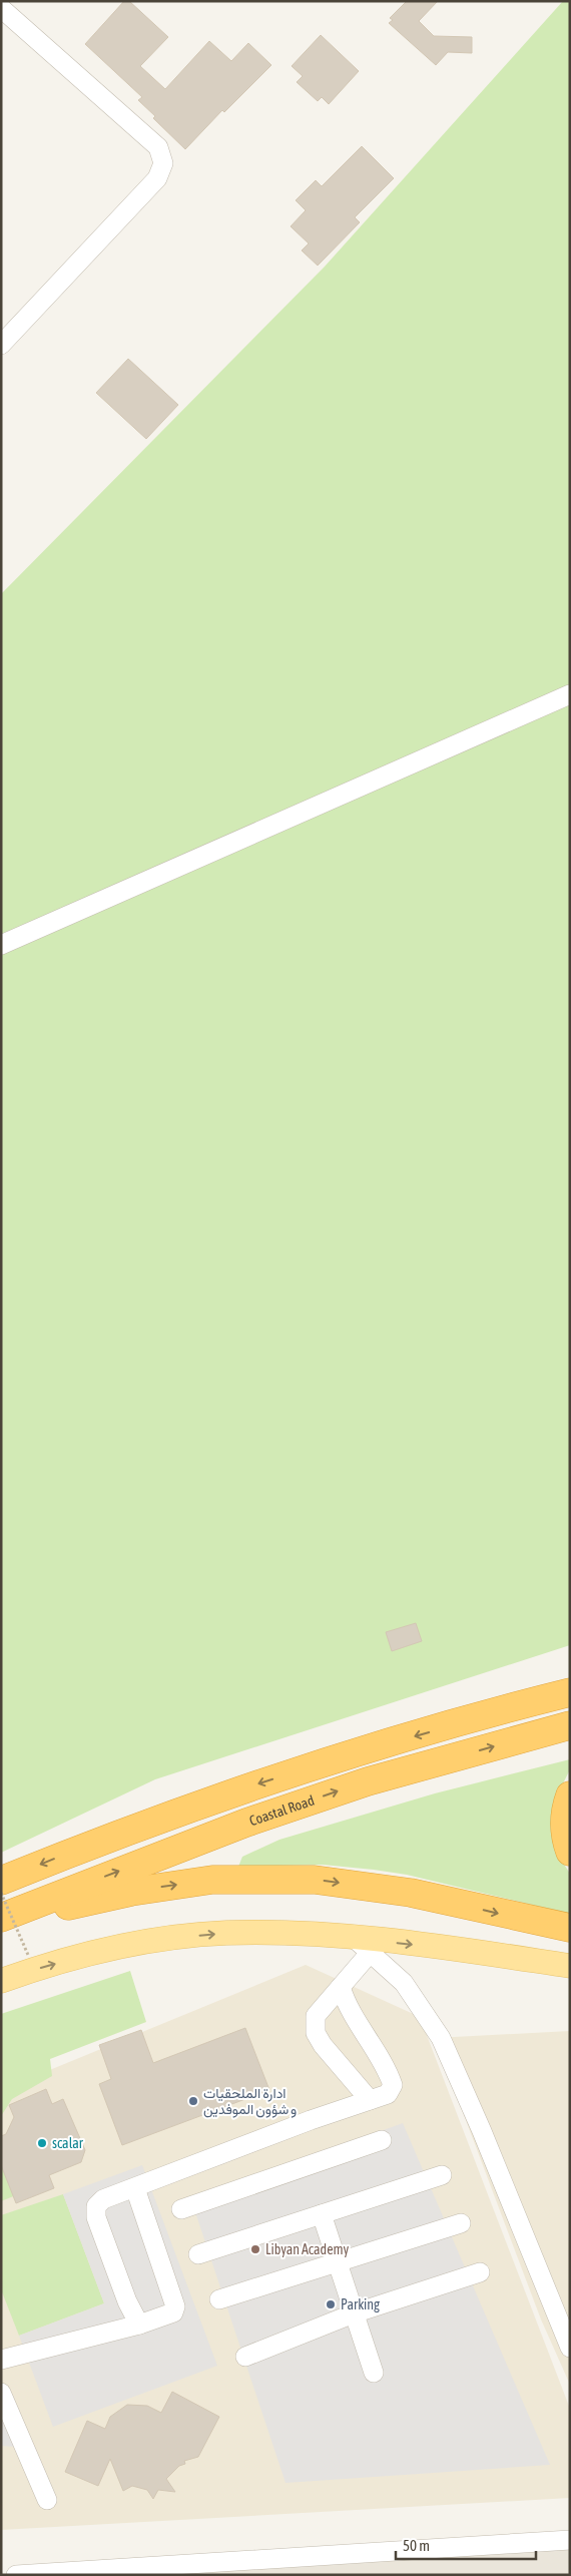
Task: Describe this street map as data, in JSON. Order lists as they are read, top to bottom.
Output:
{
  "streets": {
    "highway": ["Coastal Road"]
  },
  "places": [
    "ادارة الملحقيات و شؤون الموفدين",
    "scalar",
    "Libyan Academy",
    "Parking"
  ],
  "scale_bar": "50 m"
}
